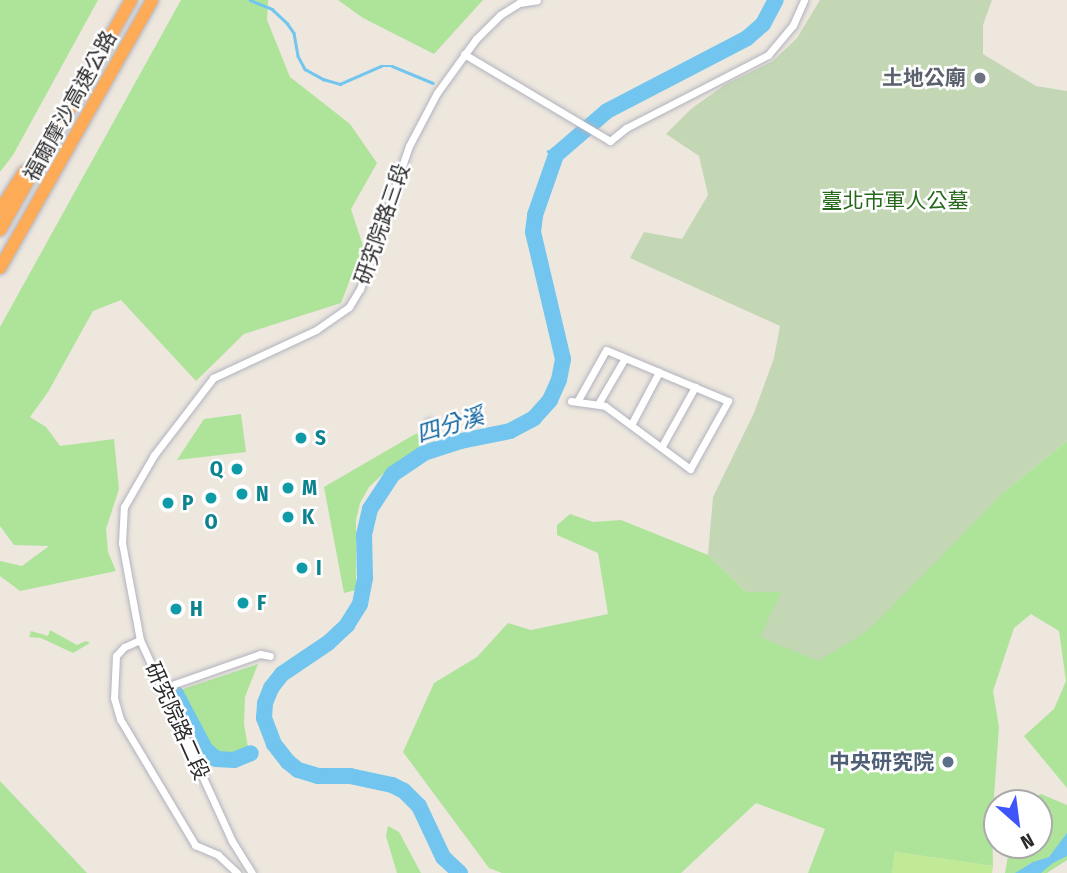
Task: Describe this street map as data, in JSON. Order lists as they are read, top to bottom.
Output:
{
  "streets": {
    "highway": ["福爾摩沙高速公路"],
    "street": ["研究院路三段", "研究院路二段"]
  },
  "crossings": [
    ["研究院路三段", "研究院路二段"]
  ],
  "water": ["四分溪"],
  "parks": ["臺北市軍人公墓"],
  "places": [
    "土地公廟",
    "S",
    "Q",
    "M",
    "N",
    "O",
    "P",
    "K",
    "I",
    "F",
    "H",
    "中央研究院"
  ],
  "north": "bottom right"
}
